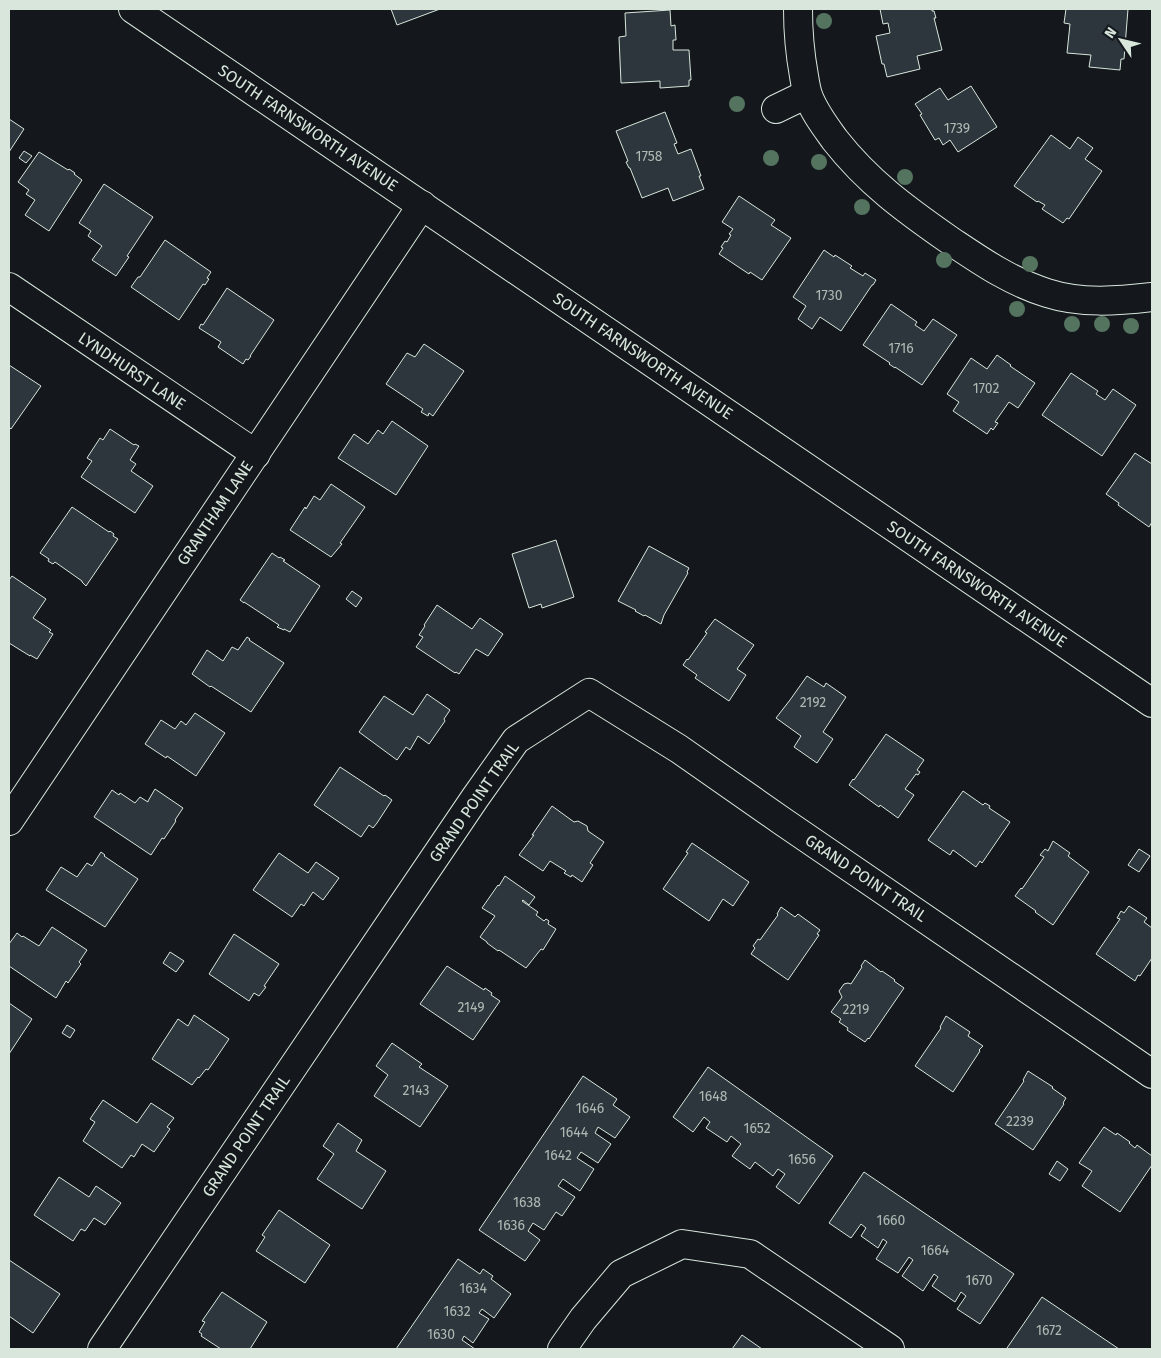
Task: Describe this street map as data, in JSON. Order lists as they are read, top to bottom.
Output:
{
  "streets": {
    "street": [
      "SOUTH FARNSWORTH AVENUE",
      "LYNDHURST LANE",
      "GRANTHAM LANE",
      "GRAND POINT TRAIL"
    ]
  },
  "crossings": [
    ["SOUTH FARNSWORTH AVENUE", "GRANTHAM LANE"],
    ["LYNDHURST LANE", "GRANTHAM LANE"]
  ],
  "house_numbers": [
    "1739",
    "1758",
    "1730",
    "1716",
    "1702",
    "2192",
    "2149",
    "2219",
    "2143",
    "1648",
    "1646",
    "2239",
    "1652",
    "1644",
    "1642",
    "1656",
    "1638",
    "1660",
    "1636",
    "1664",
    "1670",
    "1634",
    "1632",
    "1672",
    "1630"
  ],
  "north": "top left"
}
